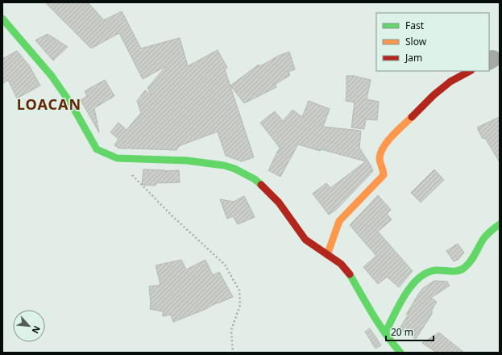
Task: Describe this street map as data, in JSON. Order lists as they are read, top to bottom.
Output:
{
  "districts": ["LOACAN"],
  "legend": ["Fast", "Slow", "Jam"],
  "scale_bar": "20 m",
  "north": "bottom right"
}
